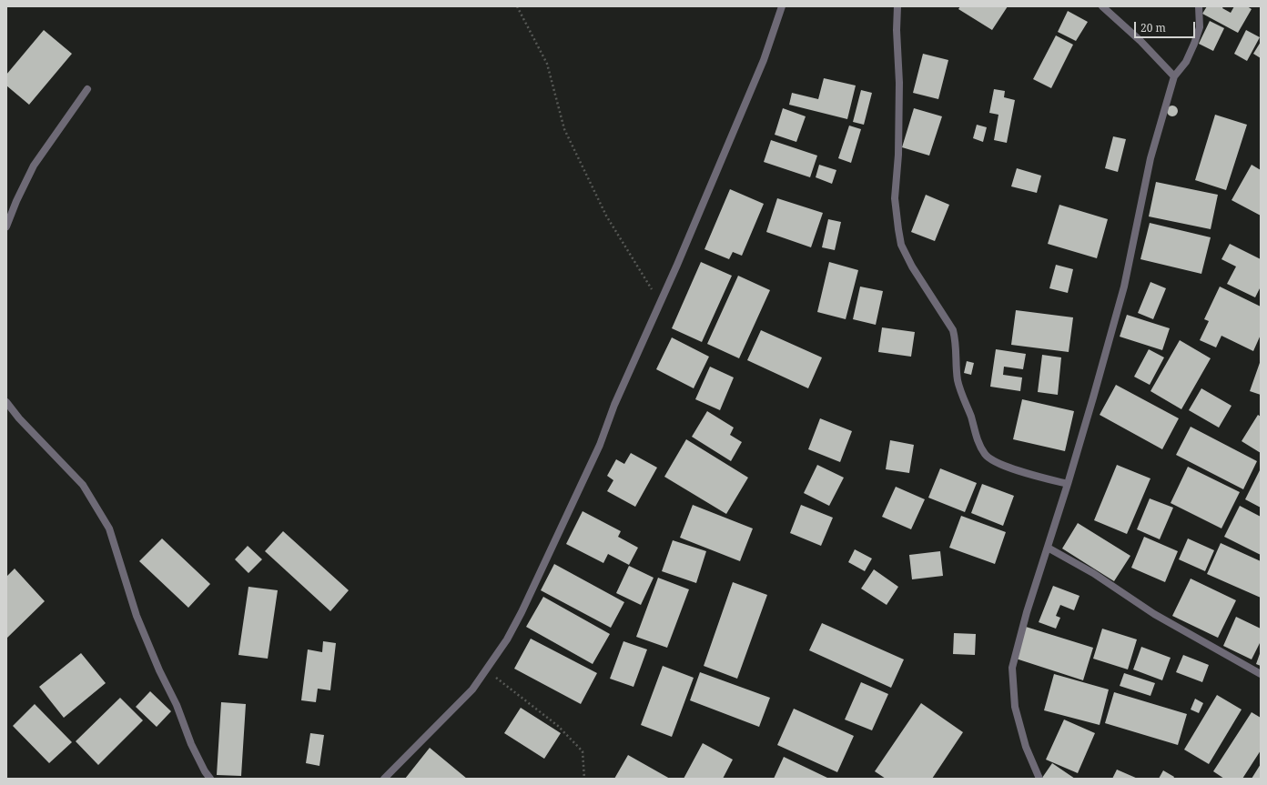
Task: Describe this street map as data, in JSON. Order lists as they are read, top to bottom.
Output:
{
  "scale_bar": "20 m"
}
